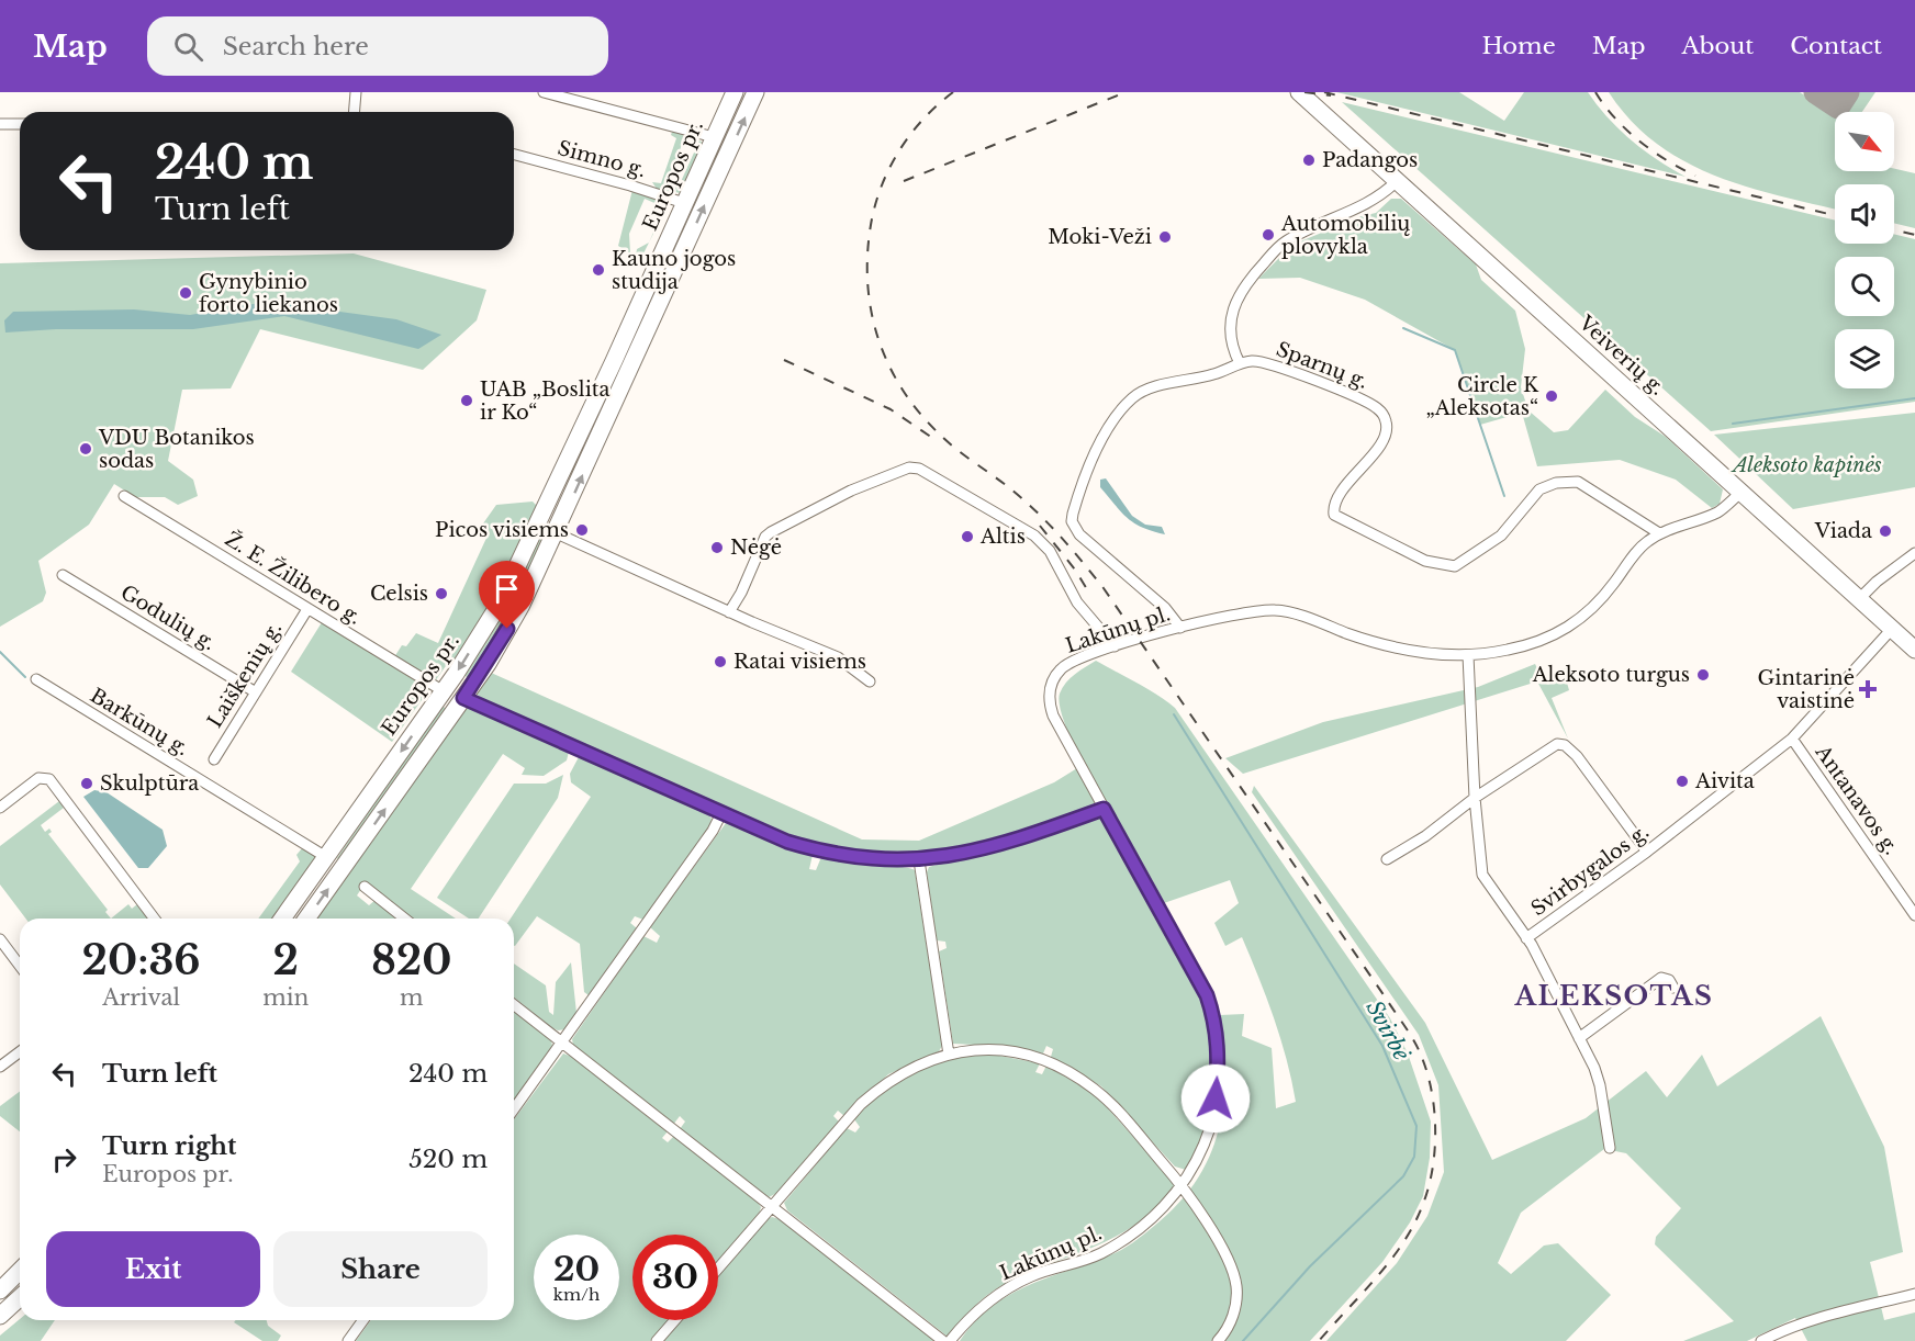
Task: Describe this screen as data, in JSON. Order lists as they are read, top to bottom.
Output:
{
  "streets": {
    "main road": ["Europos pr.", "Veiverių g."],
    "street": [
      "Simno g.",
      "Sparnų g.",
      "Ž. E. Žilibero g.",
      "Godulių g.",
      "Lakūnų pl.",
      "Laiškenių g.",
      "Barkūnų g.",
      "Antanavos g.",
      "Svirbygalos g."
    ]
  },
  "crossings": [
    ["Simno g.", "Europos pr."],
    ["Europos pr.", "Ž. E. Žilibero g."],
    ["Europos pr.", "Barkūnų g."],
    ["Veiverių g.", "Lakūnų pl."],
    ["Veiverių g.", "Svirbygalos g."],
    ["Sparnų g.", "Lakūnų pl."],
    ["Ž. E. Žilibero g.", "Laiškenių g."],
    ["Godulių g.", "Laiškenių g."],
    ["Lakūnų pl.", "Svirbygalos g."],
    ["Antanavos g.", "Svirbygalos g."]
  ],
  "districts": ["ALEKSOTAS"],
  "water": ["Svirbė"],
  "parks": ["Aleksoto kapinės"],
  "places": {
    "other": [
      "Padangos",
      "Automobilių plovykla",
      "Moki-Veži",
      "Kauno jogos studija",
      "Gynybinio forto liekanos",
      "Circle K „Aleksotas“",
      "UAB „Boslita ir Ko“",
      "VDU Botanikos sodas",
      "Picos visiems",
      "Viada",
      "Altis",
      "Nėgė",
      "Celsis",
      "Ratai visiems",
      "Aleksoto turgus",
      "Aivita",
      "Skulptūra"
    ],
    "health": ["Gintarinė vaistinė"]
  },
  "north": "bottom right",
  "page": {
    "header": "Map",
    "search": "Search here",
    "nav": [
      "Home",
      "Map",
      "About",
      "Contact"
    ],
    "turn": ["240 m", "Turn left"],
    "eta": [
      "20:36",
      "Arrival",
      "2",
      "min",
      "820",
      "m"
    ],
    "list": [
      {
        "name": "Turn left",
        "value": "240 m"
      },
      {
        "name": "Turn right",
        "note": "Europos pr.",
        "value": "520 m"
      }
    ],
    "buttons": ["Exit", "Share"],
    "speed": "20 km/h",
    "limit": "30"
  }
}
